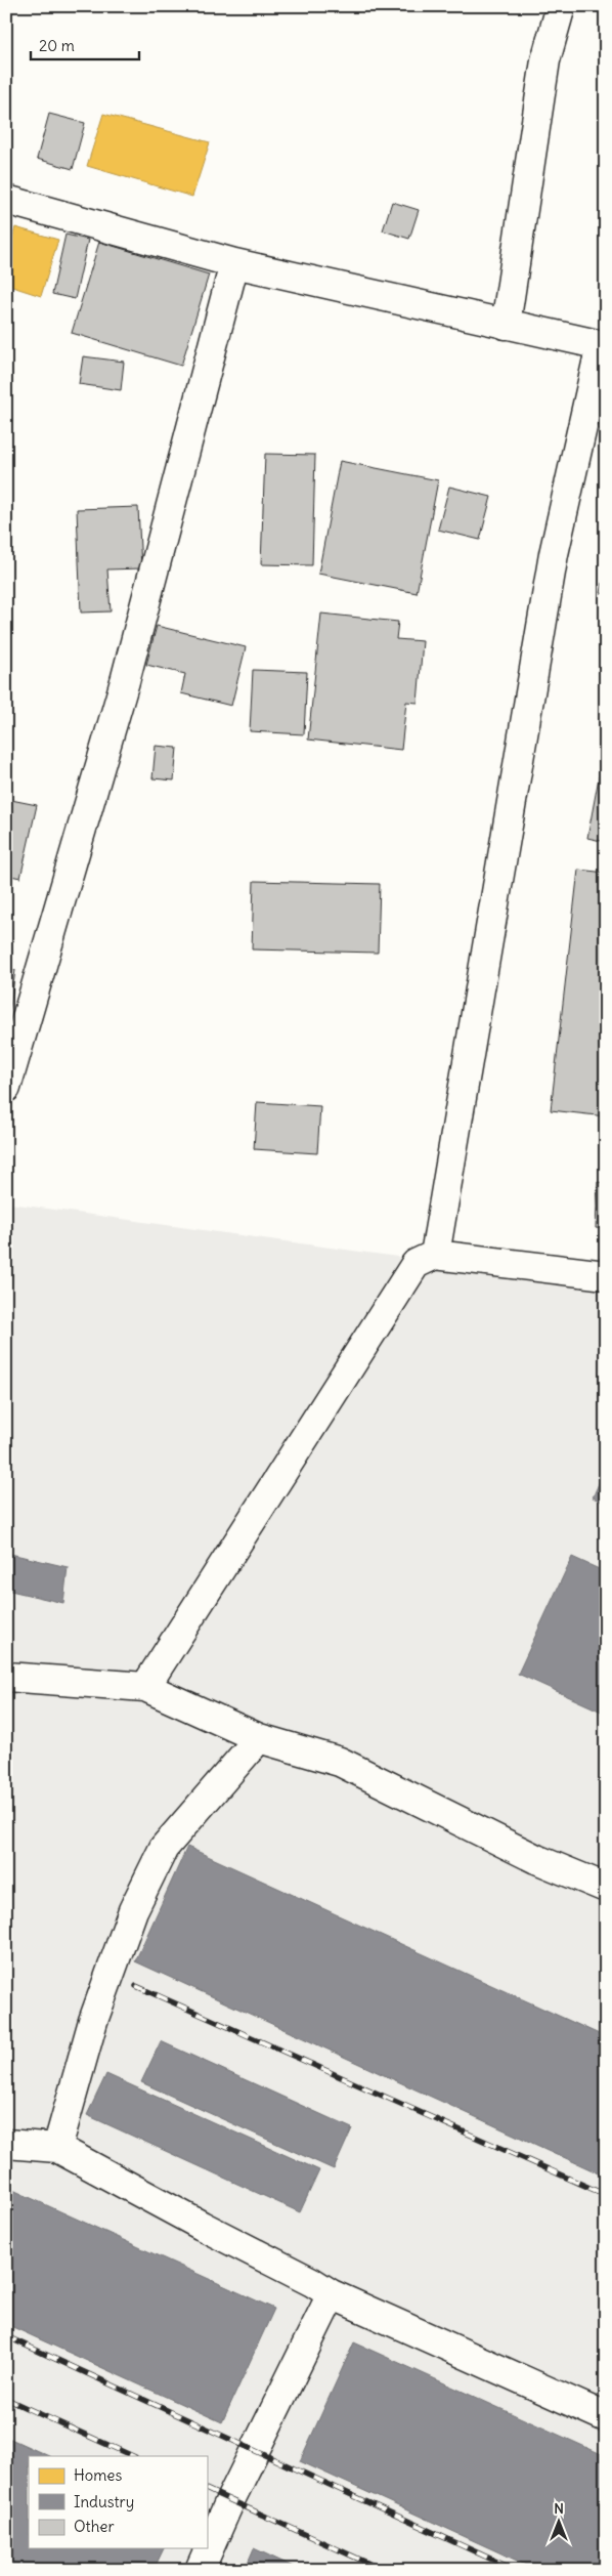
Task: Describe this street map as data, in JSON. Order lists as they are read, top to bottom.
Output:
{
  "legend": ["Homes", "Industry", "Other"],
  "scale_bar": "20 m",
  "north": "top"
}
